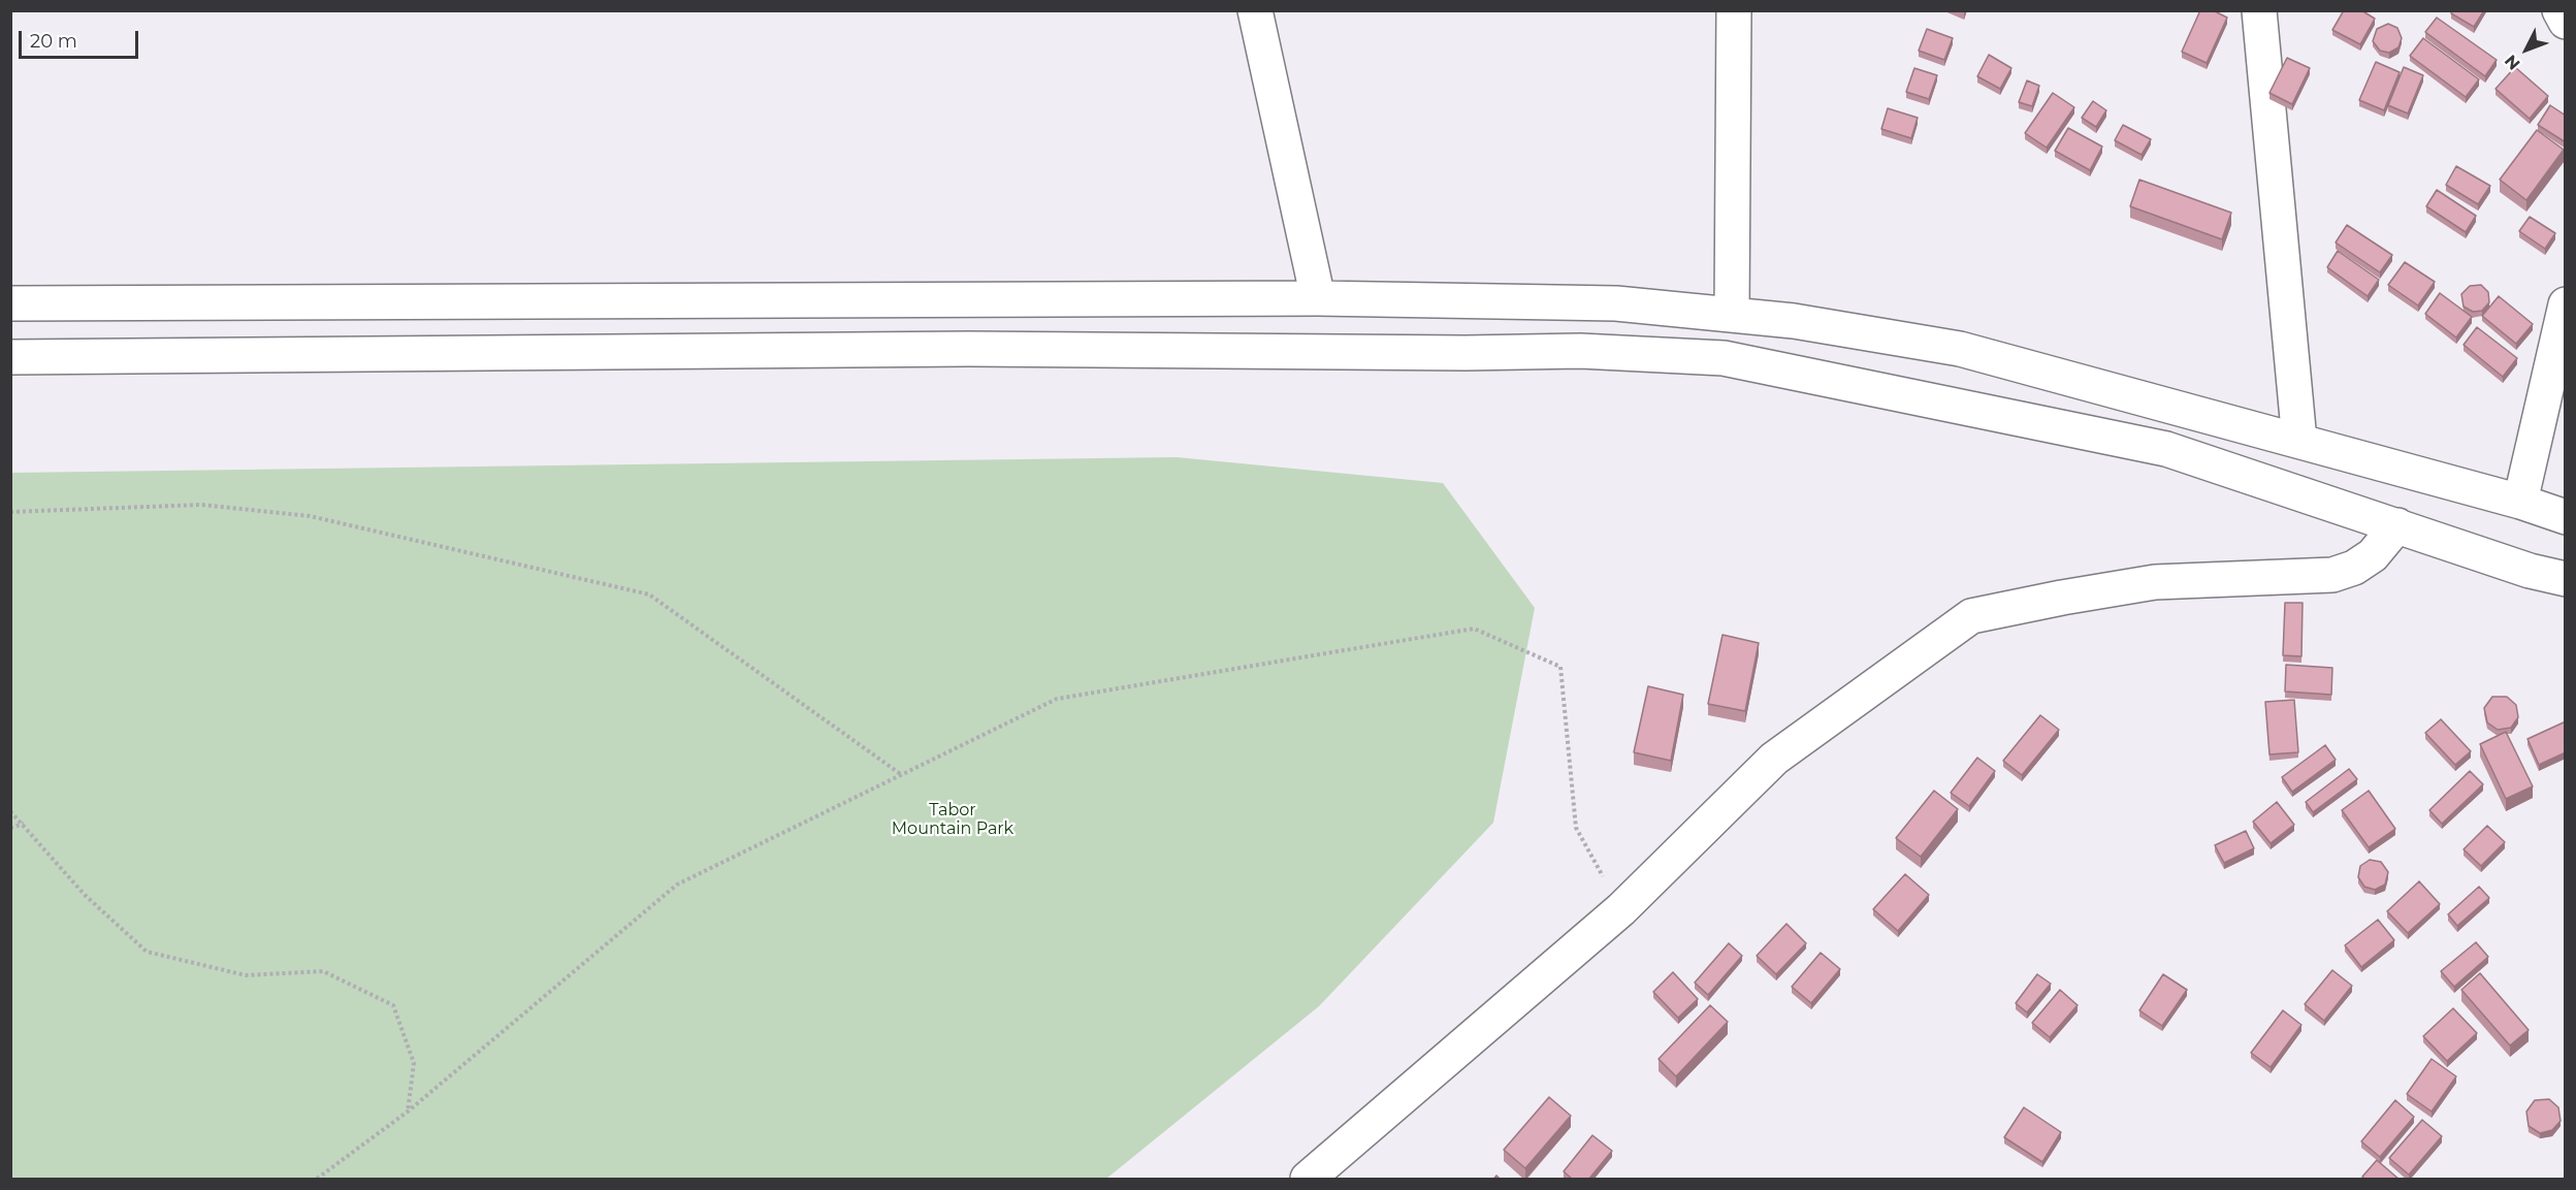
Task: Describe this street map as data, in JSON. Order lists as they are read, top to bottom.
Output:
{
  "parks": ["Tabor Mountain Park"],
  "scale_bar": "20 m",
  "north": "bottom left"
}
